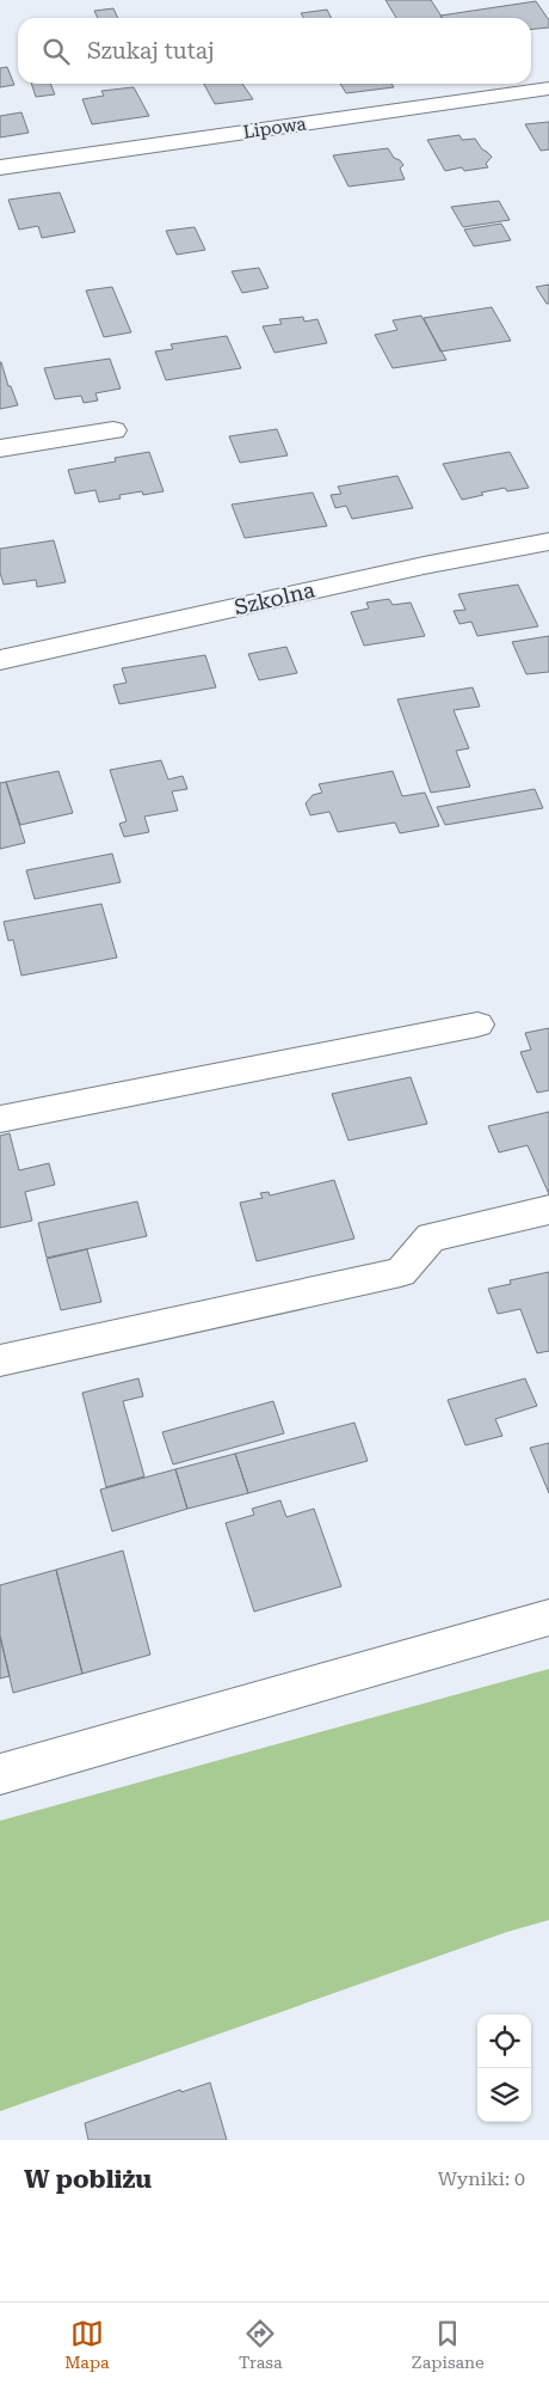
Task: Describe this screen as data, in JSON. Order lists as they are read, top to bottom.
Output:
{
  "streets": {
    "street": ["Lipowa", "Szkolna"]
  },
  "page": {
    "search": "Szukaj tutaj",
    "heading": ["W pobliżu", "Wyniki: 0"],
    "nav": ["Mapa", "Trasa", "Zapisane"]
  }
}
